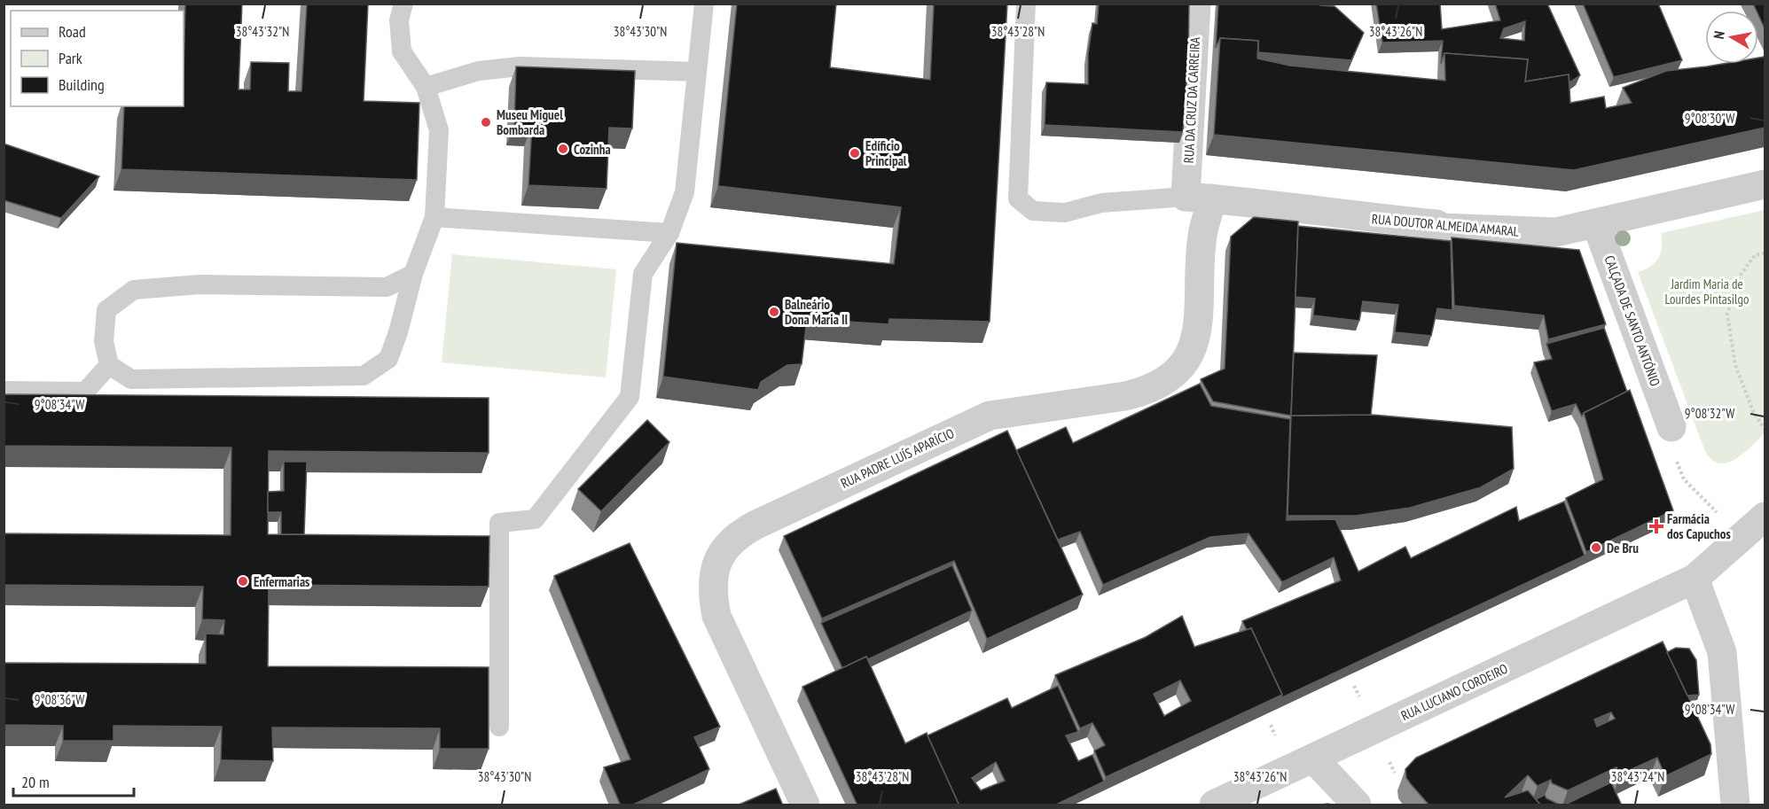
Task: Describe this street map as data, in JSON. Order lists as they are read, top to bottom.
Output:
{
  "streets": {
    "street": [
      "RUA DA CRUZ DA CARREIRA",
      "RUA DOUTOR ALMEIDA AMARAL",
      "CALÇADA DE SANTO ANTÓNIO",
      "RUA PADRE LUÍS APARÍCIO",
      "RUA LUCIANO CORDEIRO"
    ]
  },
  "crossings": [
    ["RUA DA CRUZ DA CARREIRA", "RUA DOUTOR ALMEIDA AMARAL"],
    ["RUA DA CRUZ DA CARREIRA", "RUA PADRE LUÍS APARÍCIO"],
    ["RUA DOUTOR ALMEIDA AMARAL", "CALÇADA DE SANTO ANTÓNIO"],
    ["RUA DOUTOR ALMEIDA AMARAL", "RUA PADRE LUÍS APARÍCIO"]
  ],
  "parks": ["Jardim Maria de Lourdes Pintasilgo"],
  "places": {
    "other": [
      "Museu Miguel Bombarda",
      "Cozinha",
      "Edíficio Principal",
      "Balneário Dona Maria II",
      "De Bru",
      "Enfermarias"
    ],
    "health": ["Farmácia dos Capuchos"]
  },
  "legend": ["Road", "Park", "Building"],
  "scale_bar": "20 m",
  "north": "left",
  "coordinates": [
    "38°43'32\"N",
    "38°43'30\"N",
    "38°43'28\"N",
    "38°43'26\"N",
    "9°08'30\"W",
    "9°08'34\"W",
    "9°08'32\"W",
    "9°08'36\"W",
    "38°43'24\"N"
  ]
}
